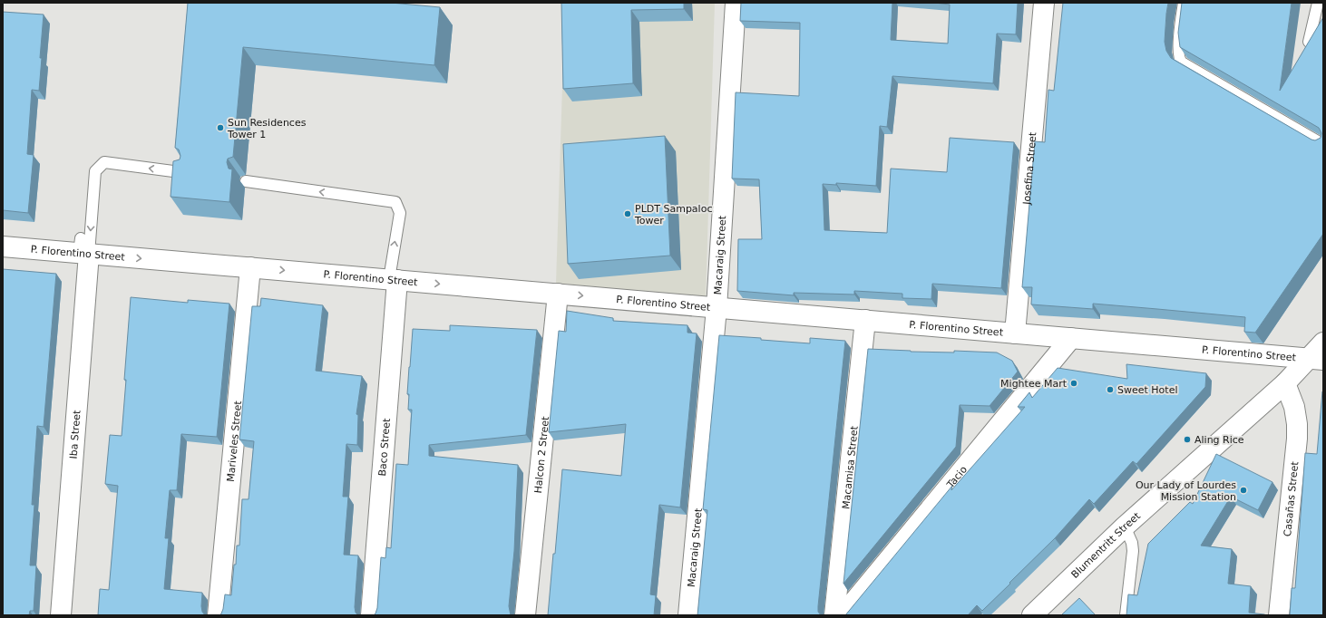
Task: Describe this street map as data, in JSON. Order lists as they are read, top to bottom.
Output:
{
  "streets": {
    "street": [
      "Josefina Street",
      "P. Florentino Street",
      "Macaraig Street",
      "Iba Street",
      "Mariveles Street",
      "Baco Street",
      "Halcon 2 Street",
      "Macamisa Street",
      "Tacio",
      "Casañas Street",
      "Blumentritt Street"
    ]
  },
  "crossings": [
    ["Josefina Street", "P. Florentino Street"],
    ["P. Florentino Street", "Macaraig Street"],
    ["P. Florentino Street", "Iba Street"],
    ["P. Florentino Street", "Mariveles Street"],
    ["P. Florentino Street", "Baco Street"],
    ["P. Florentino Street", "Halcon 2 Street"],
    ["P. Florentino Street", "Macamisa Street"],
    ["P. Florentino Street", "Tacio"],
    ["P. Florentino Street", "Blumentritt Street"],
    ["Casañas Street", "Blumentritt Street"]
  ],
  "one_way": ["P. Florentino Street"],
  "places": [
    "Sun Residences Tower 1",
    "PLDT Sampaloc Tower",
    "Mightee Mart",
    "Sweet Hotel",
    "Aling Rice",
    "Our Lady of Lourdes Mission Station"
  ]
}
